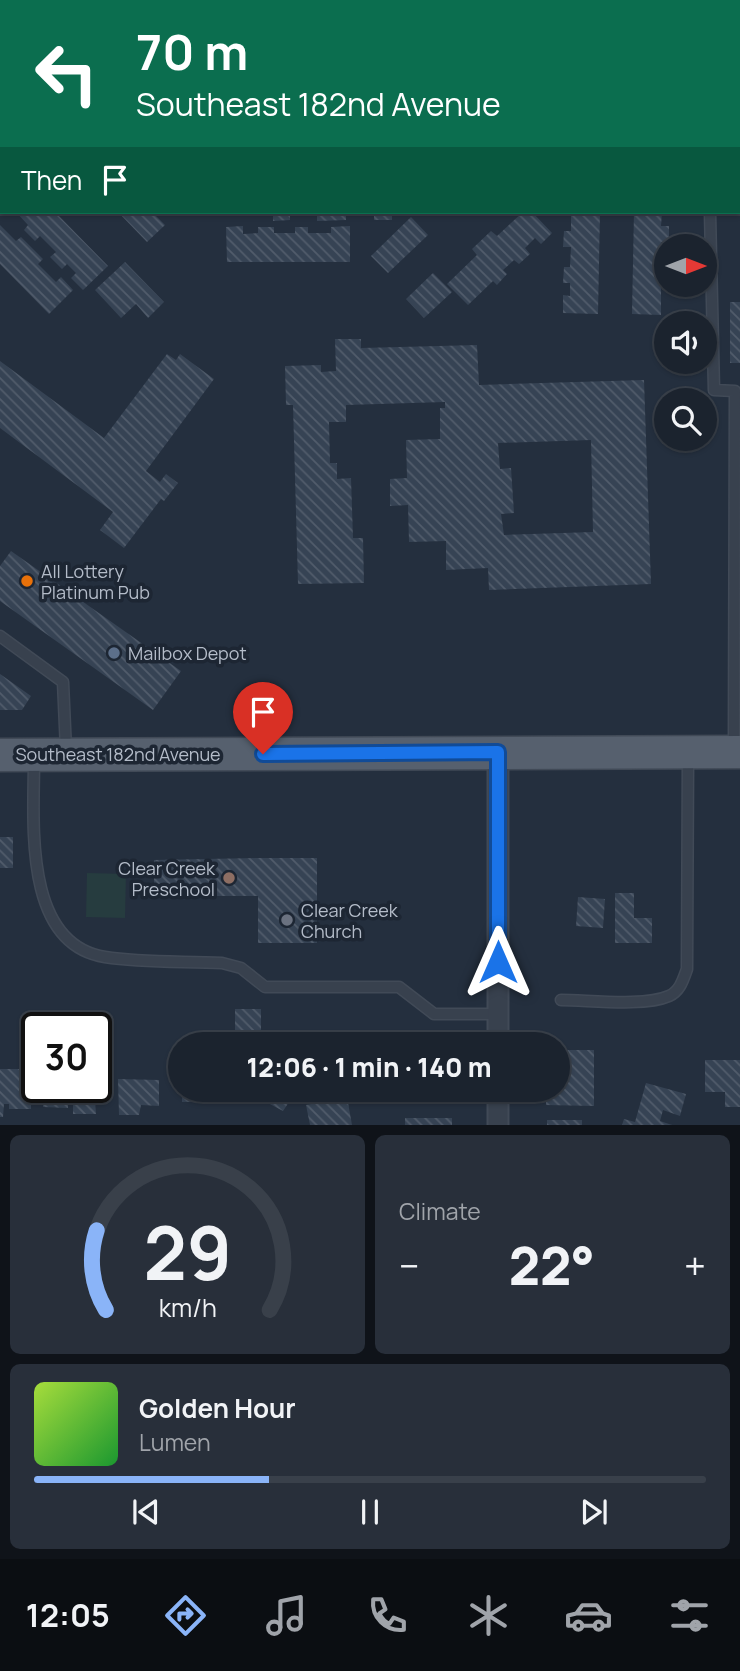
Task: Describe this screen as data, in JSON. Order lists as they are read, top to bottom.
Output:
{
  "streets": {
    "main road": ["Southeast 182nd Avenue"]
  },
  "places": [
    "All Lottery Platinum Pub",
    "Mailbox Depot",
    "Clear Creek Preschool",
    "Clear Creek Church"
  ],
  "north": "right",
  "page": {
    "turn": ["70 m", "Southeast 182nd Avenue"],
    "then": "Then",
    "limit": "30",
    "trip": "12:06 · 1 min · 140 m",
    "tile": "Climate",
    "heat": ["−", "22°", "+"],
    "song": ["Golden Hour", "Lumen"],
    "tabs": "12:05",
    "gauge": ["29", "km/h"]
  }
}
